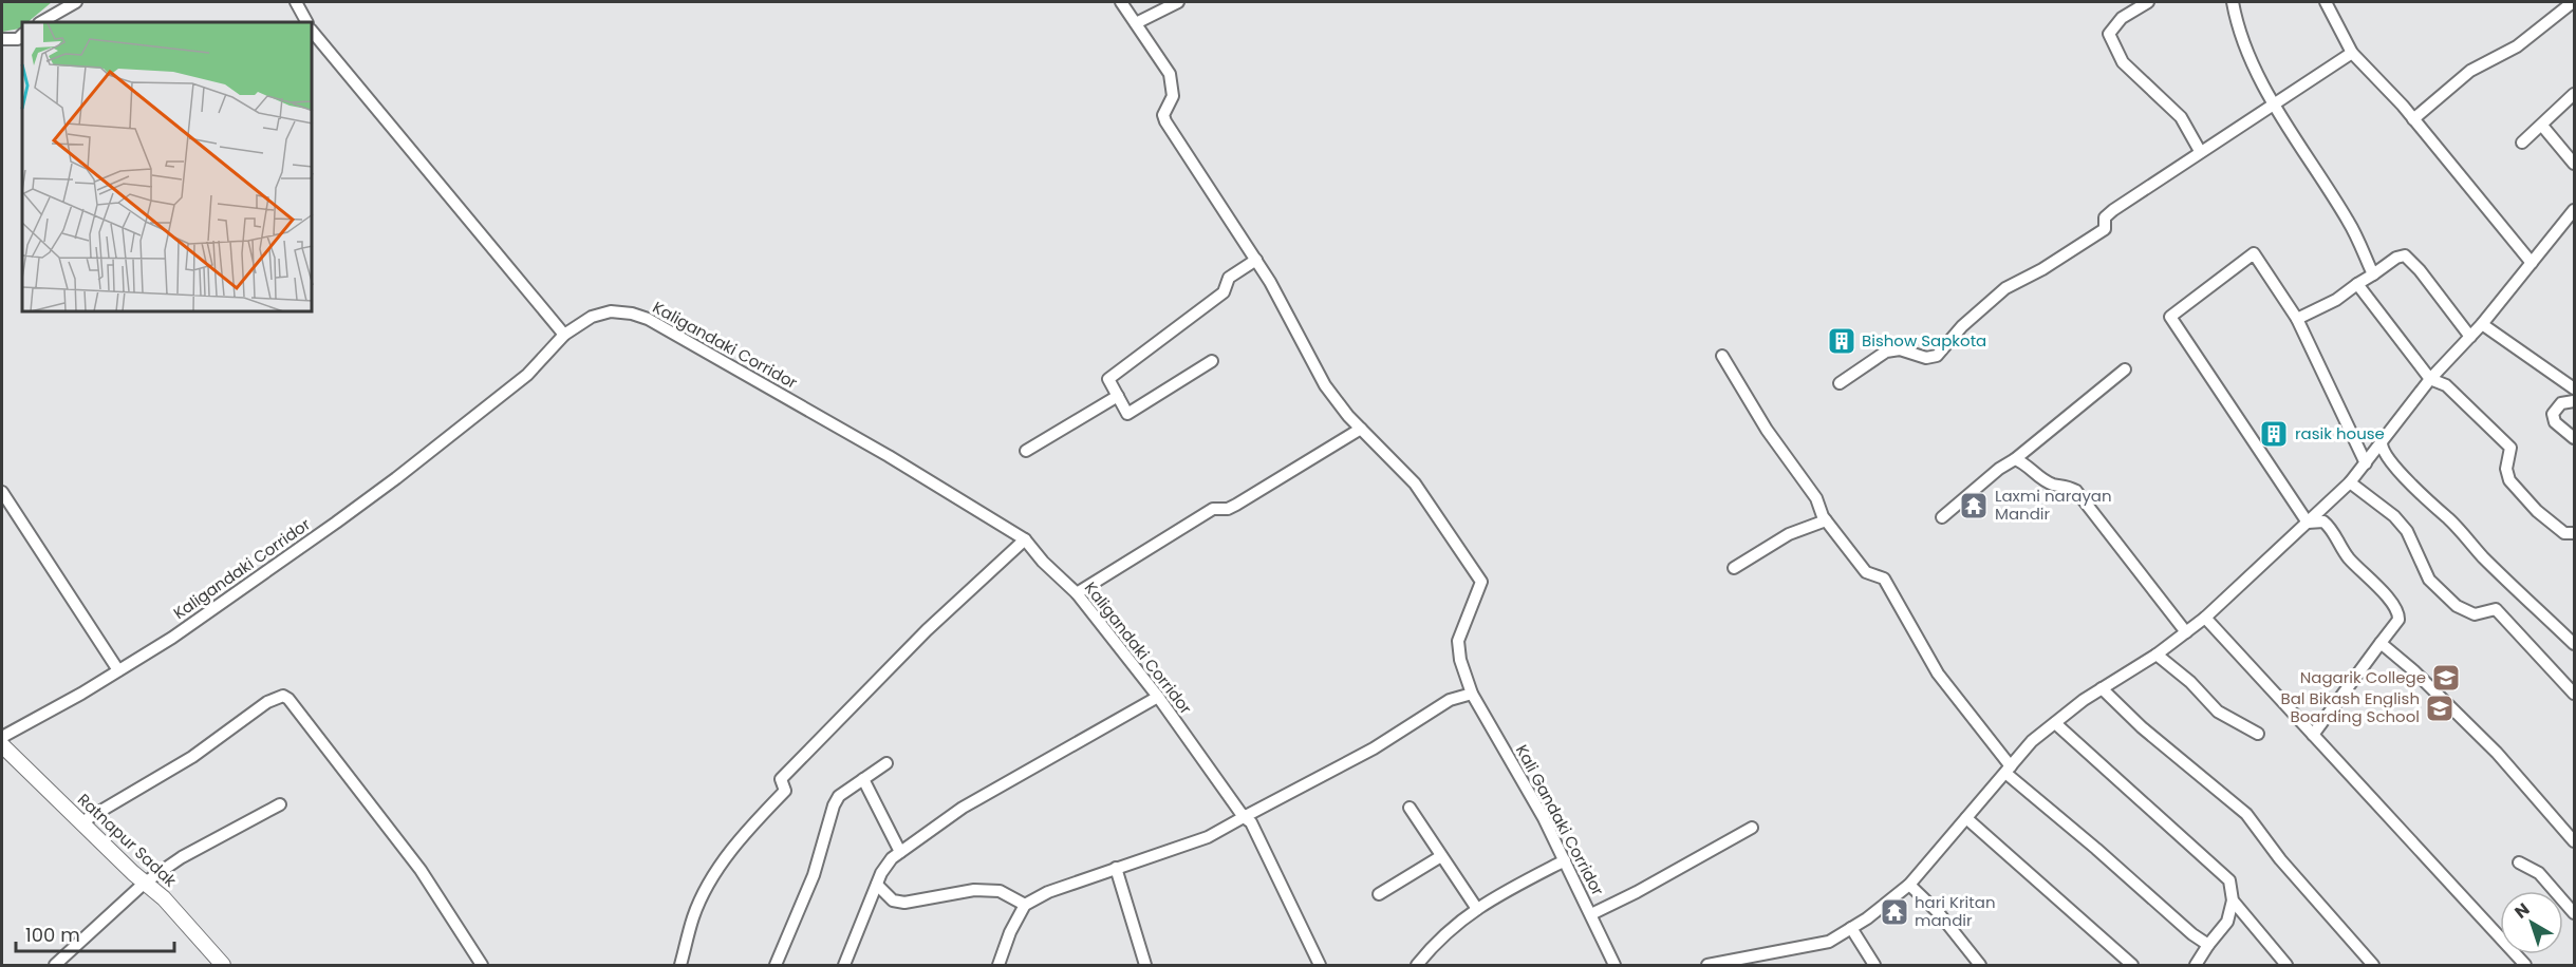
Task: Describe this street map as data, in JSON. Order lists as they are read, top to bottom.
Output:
{
  "streets": {
    "main road": ["Ratnapur Sadak"],
    "street": ["Kaligandaki Corridor", "Kali Gandaki Corridor"]
  },
  "places": {
    "building": ["Bishow Sapkota", "rasik house"],
    "temple": ["Laxmi narayan Mandir", "hari Kritan mandir"],
    "school or university": ["Nagarik College", "Bal Bikash English Boarding School"]
  },
  "scale_bar": "100 m",
  "north": "top left"
}
